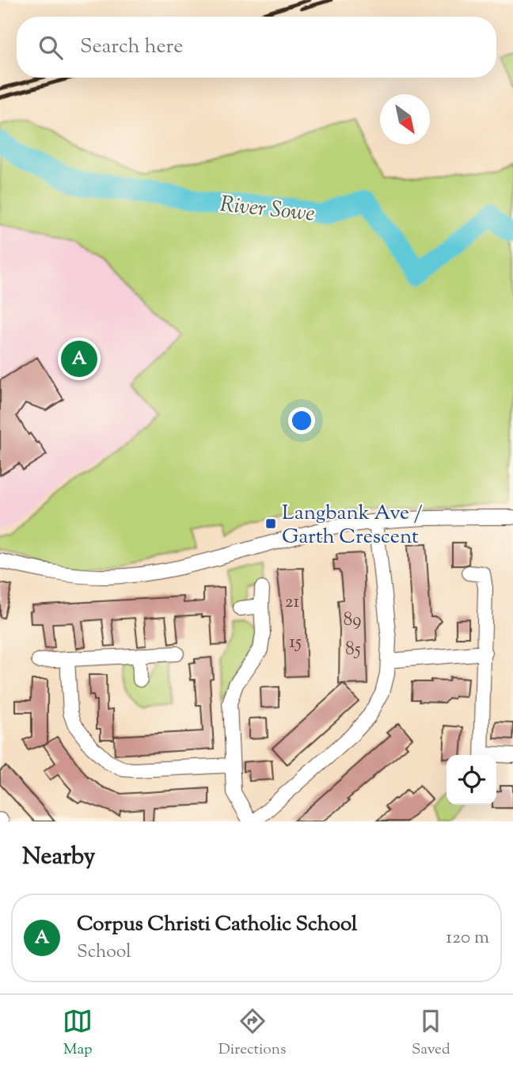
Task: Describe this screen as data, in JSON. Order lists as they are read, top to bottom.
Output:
{
  "water": ["River Sowe"],
  "places": {
    "transit": ["Langbank Ave / Garth Crescent"]
  },
  "house_numbers": [
    "21",
    "89",
    "15",
    "85"
  ],
  "north": "bottom right",
  "page": {
    "search": "Search here",
    "pins": "A",
    "heading": "Nearby",
    "list": [
      {
        "mark": "A",
        "name": "Corpus Christi Catholic School",
        "note": "School",
        "value": "120 m"
      }
    ],
    "nav": ["Map", "Directions", "Saved"]
  }
}
